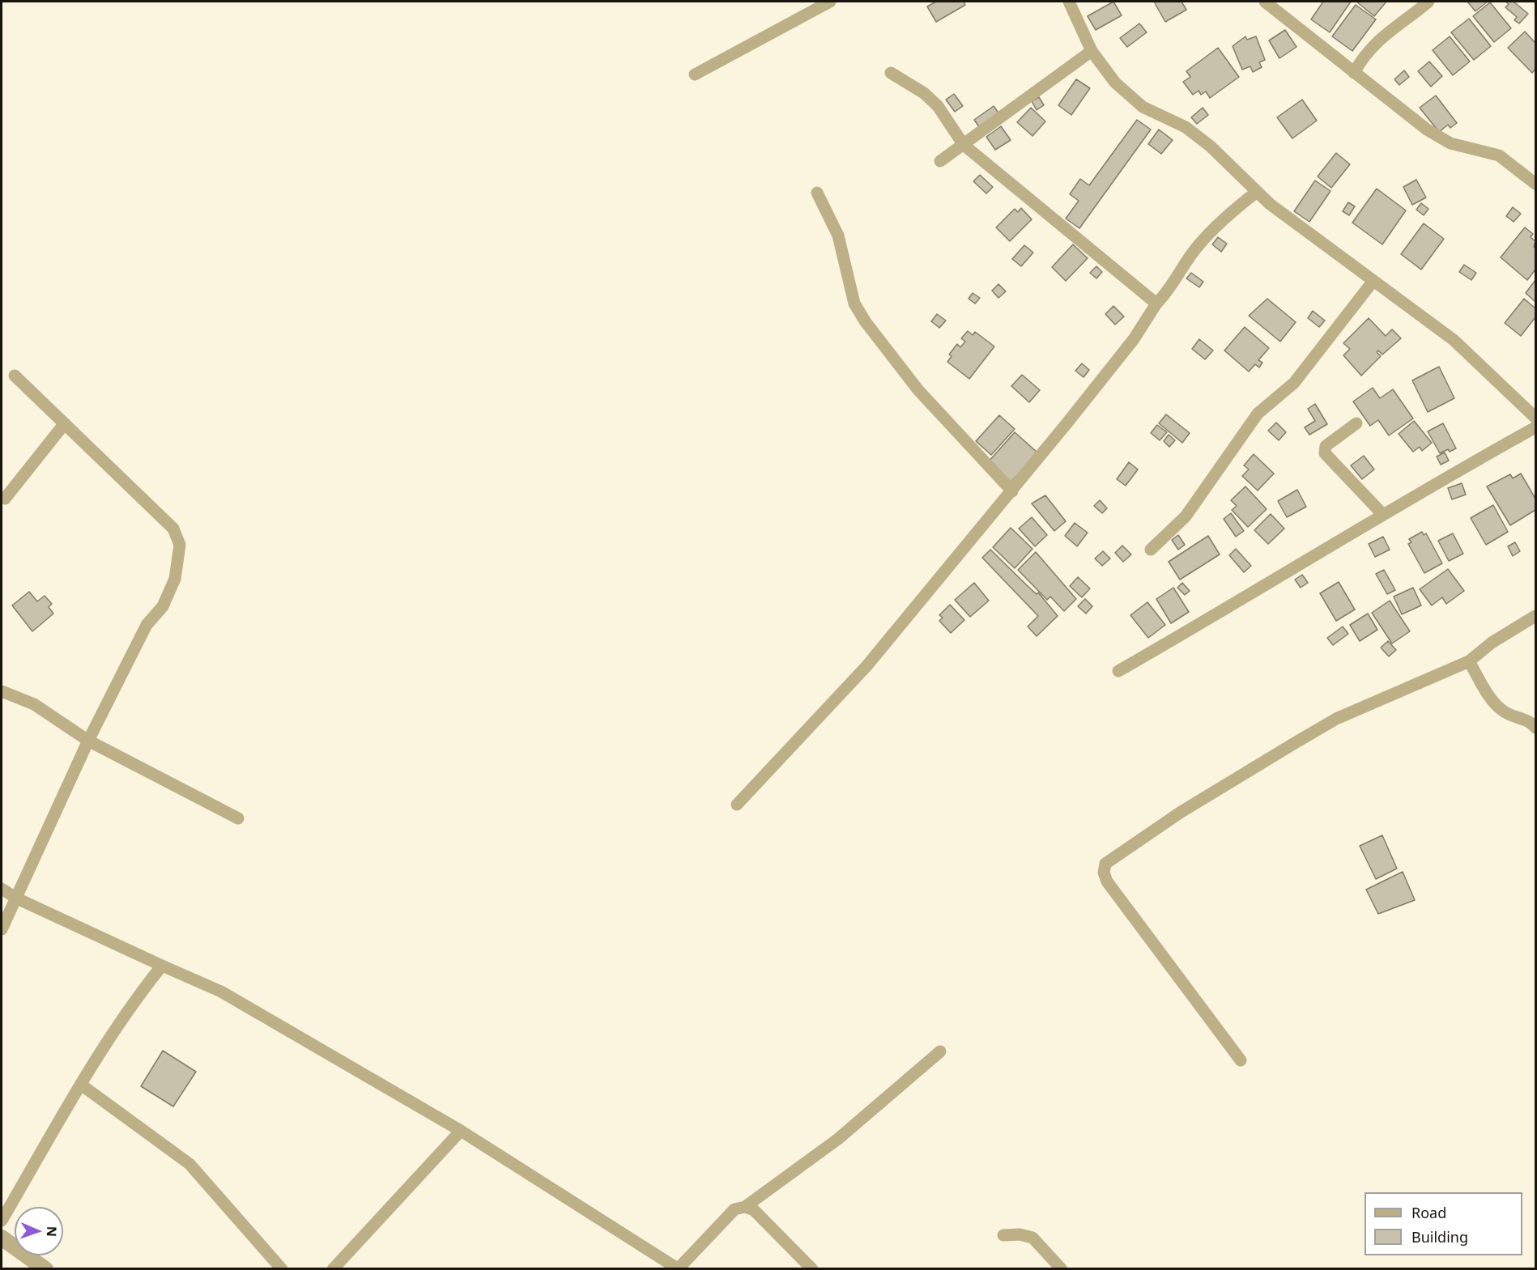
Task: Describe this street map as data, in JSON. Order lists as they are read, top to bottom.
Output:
{
  "legend": ["Road", "Building"],
  "north": "right"
}
